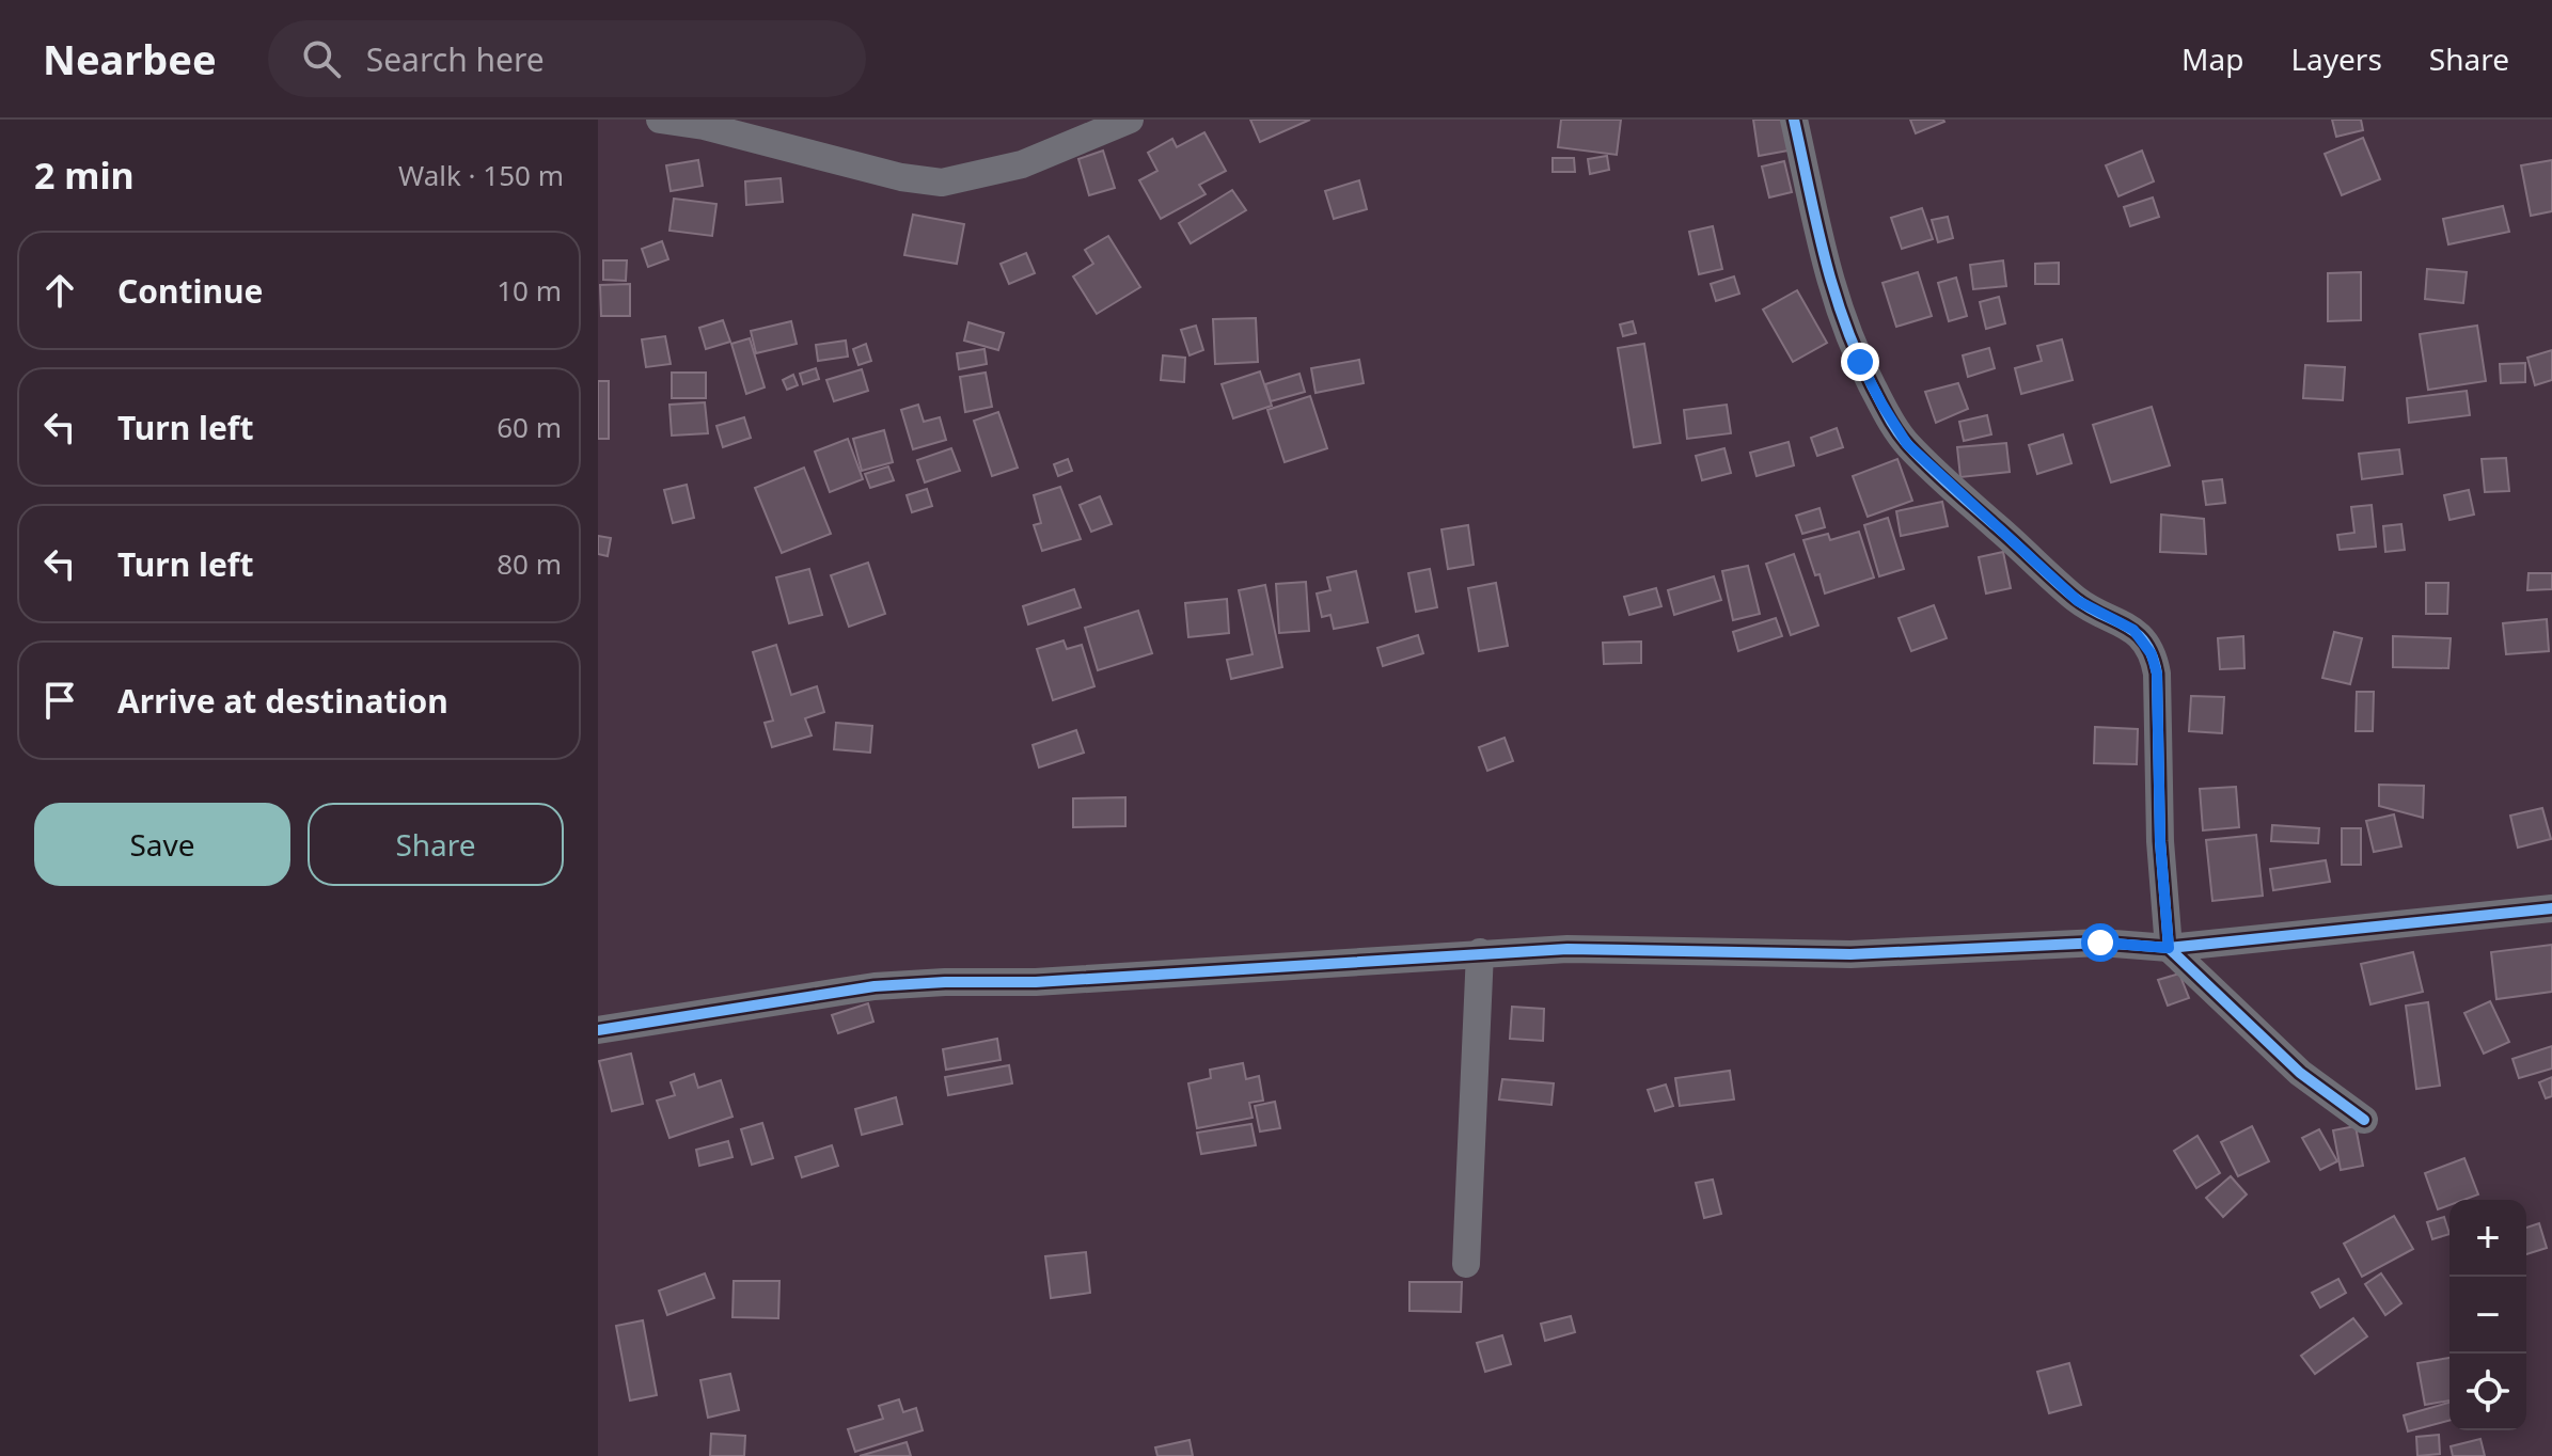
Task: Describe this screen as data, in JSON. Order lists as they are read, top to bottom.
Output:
{
  "page": {
    "header": "Nearbee",
    "search": "Search here",
    "nav": ["Map", "Layers", "Share"],
    "heading": ["2 min", "Walk · 150 m"],
    "list": [
      ["Continue", "10 m"],
      ["Turn left", "60 m"],
      ["Turn left", "80 m"],
      "Arrive at destination"
    ],
    "buttons": ["Save", "Share"],
    "map_buttons": ["+", "−"]
  }
}
